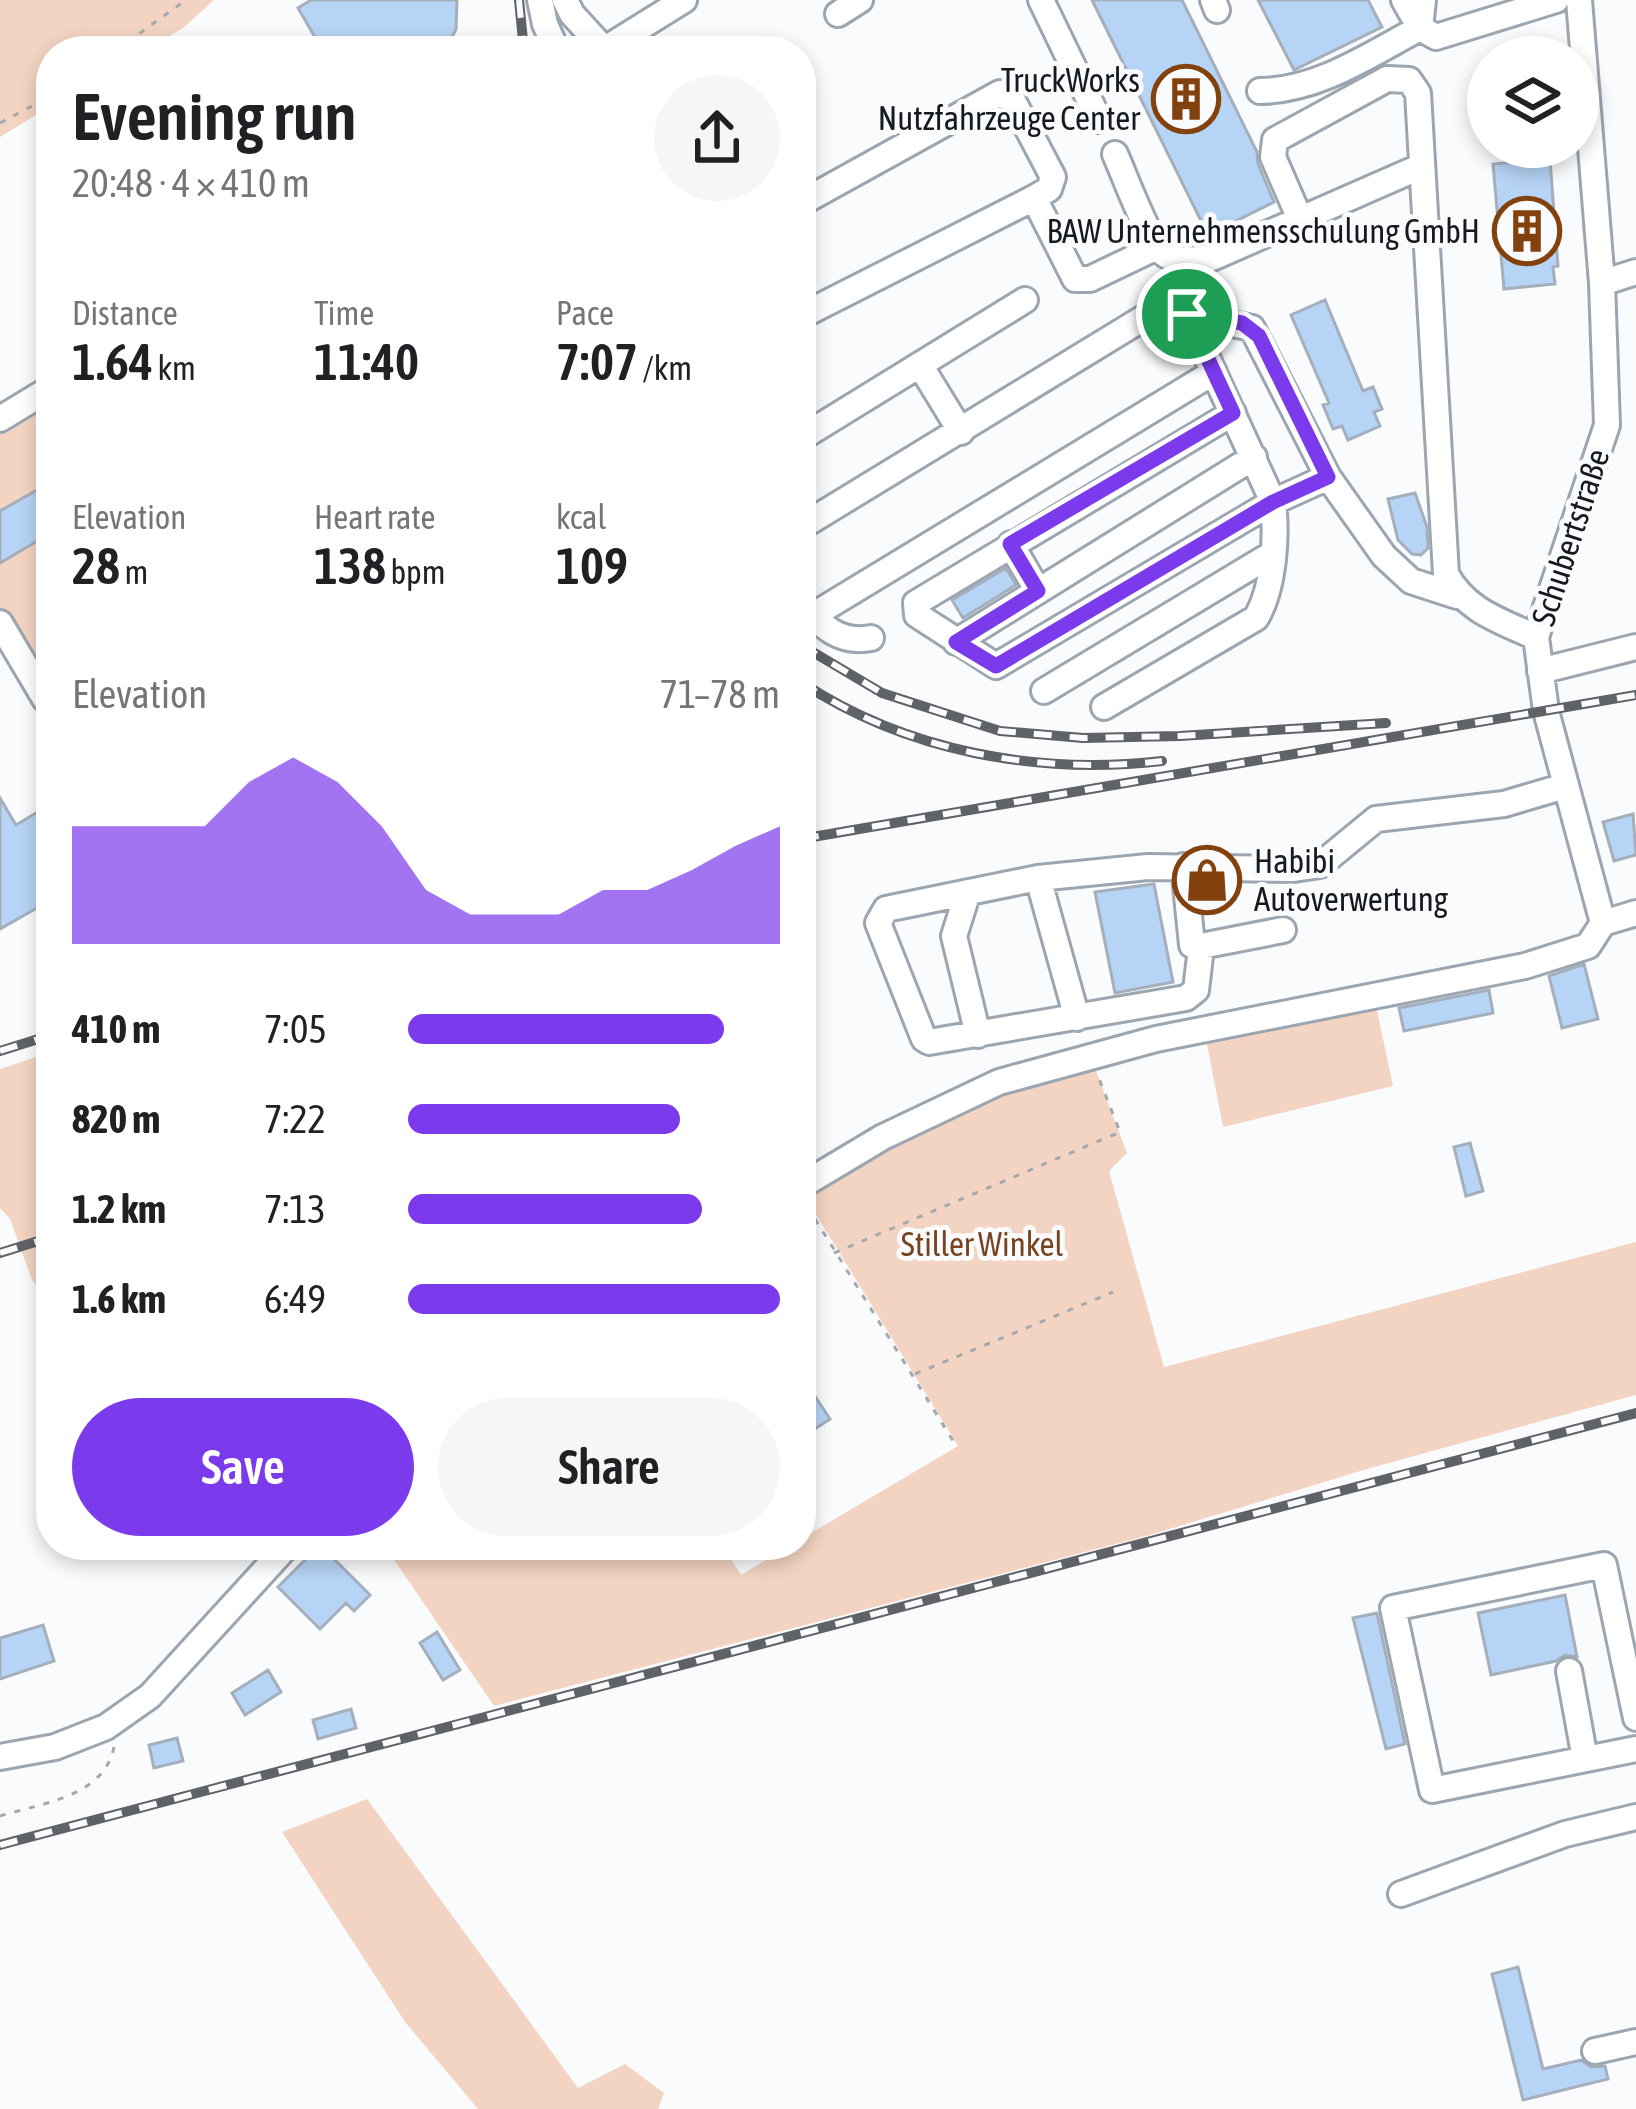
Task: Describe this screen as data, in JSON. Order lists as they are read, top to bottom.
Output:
{
  "streets": {
    "street": ["Schubertstraße"]
  },
  "parks": ["Stiller Winkel"],
  "places": {
    "building": ["TruckWorks Nutzfahrzeuge Center", "BAW Unternehmensschulung GmbH"],
    "shop": ["Habibi Autoverwertung"]
  },
  "page": {
    "heading": ["Evening run", "20:48 · 4 × 410 m"],
    "stats": [
      ["Distance", "1.64 km"],
      ["Time", "11:40"],
      ["Pace", "7:07 /km"],
      ["Elevation", "28 m"],
      ["Heart rate", "138 bpm"],
      ["kcal", "109"]
    ],
    "chart": ["Elevation", "71–78 m"],
    "list": [
      {
        "name": "410 m",
        "note": "7:05"
      },
      {
        "name": "820 m",
        "note": "7:22"
      },
      {
        "name": "1.2 km",
        "note": "7:13"
      },
      {
        "name": "1.6 km",
        "note": "6:49"
      }
    ],
    "buttons": ["Save", "Share"]
  }
}
